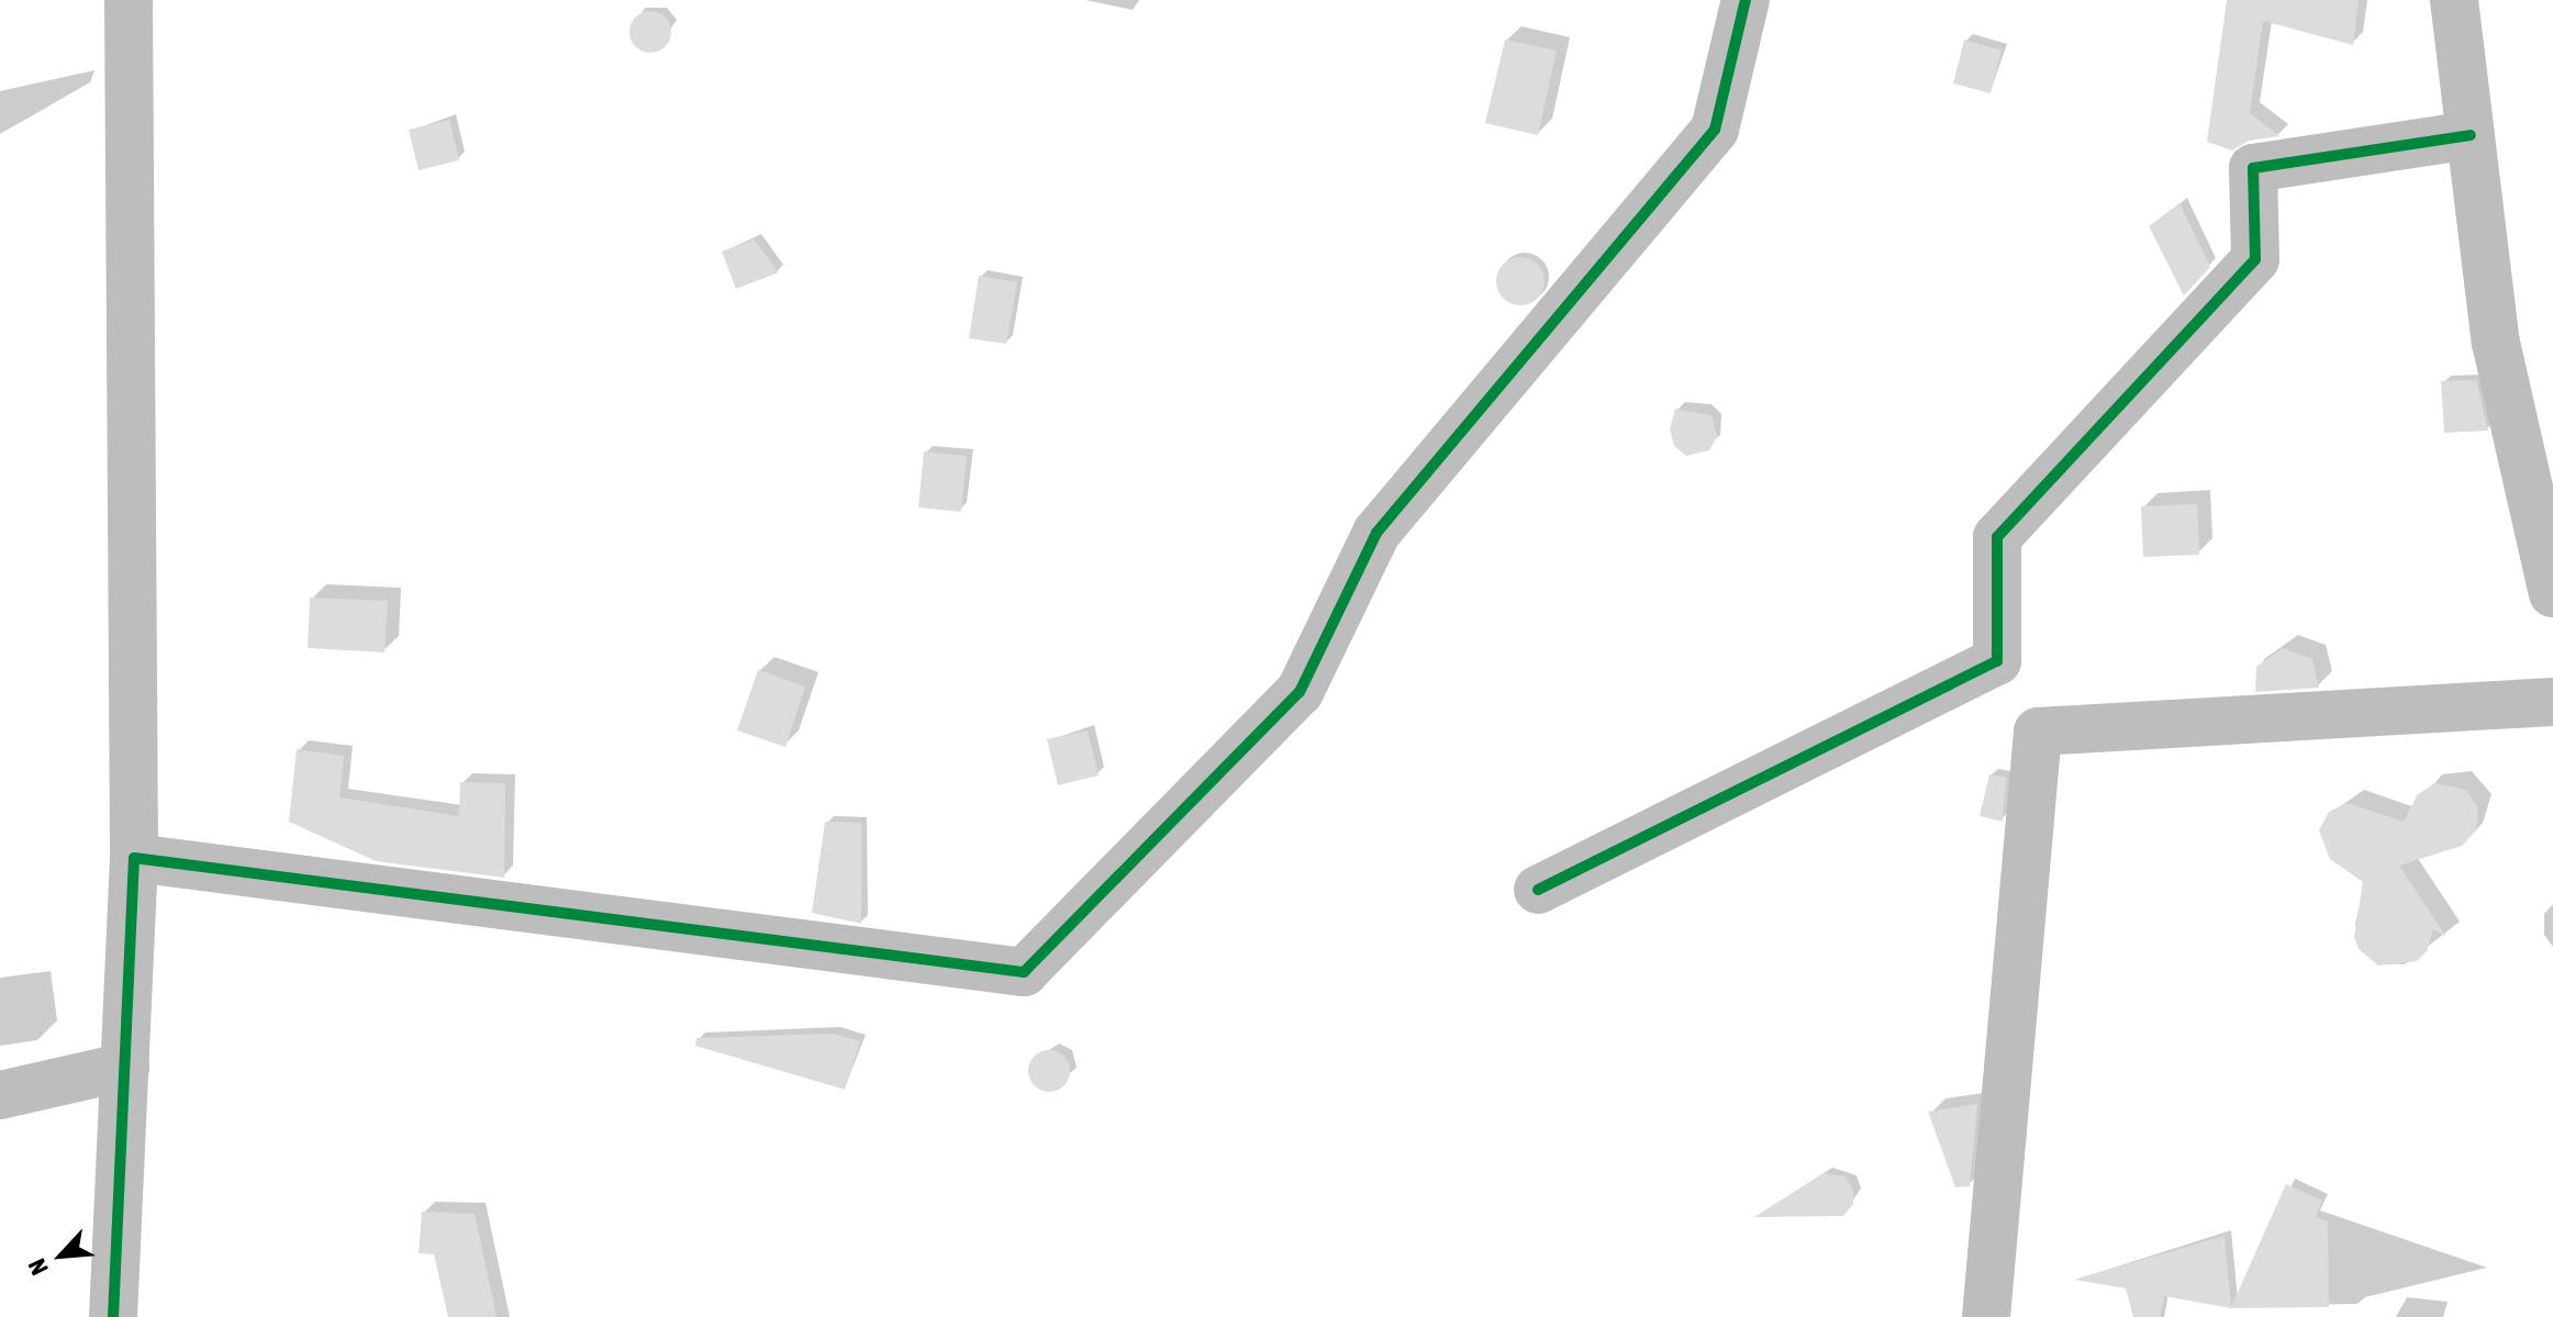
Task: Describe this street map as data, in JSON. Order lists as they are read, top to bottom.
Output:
{
  "north": "bottom left"
}
